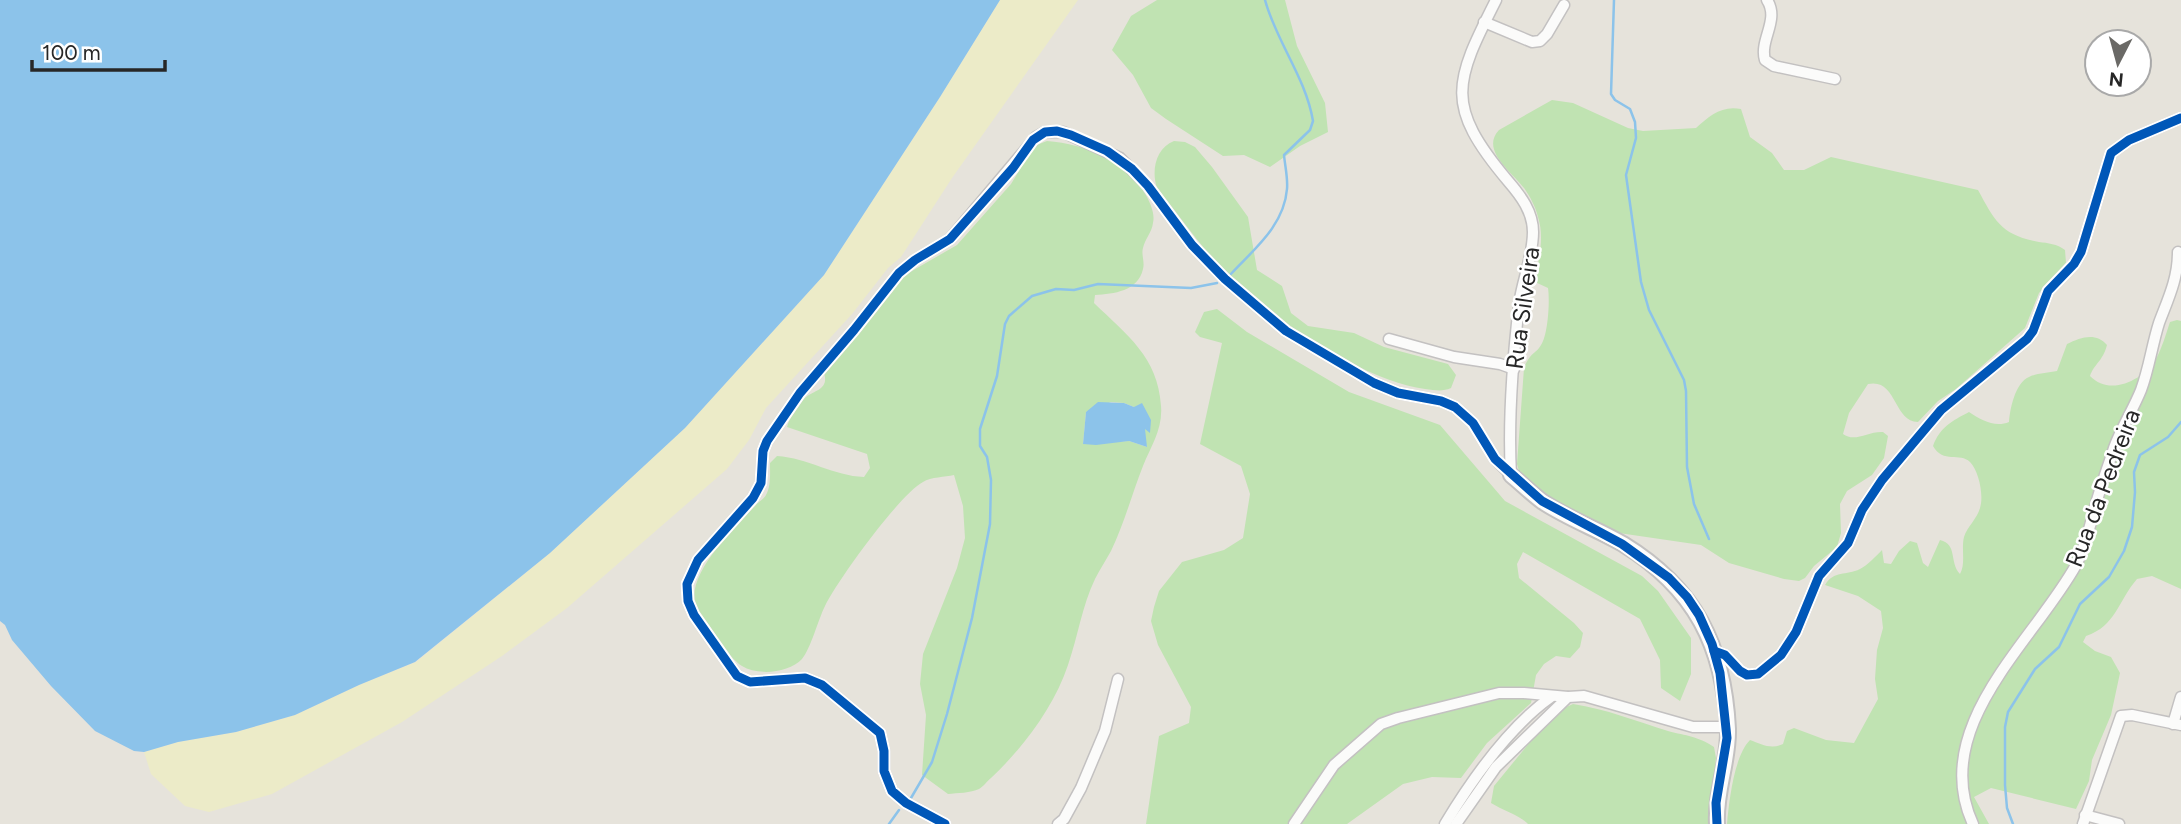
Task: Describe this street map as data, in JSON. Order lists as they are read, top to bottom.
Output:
{
  "streets": {
    "street": ["Rua Silveira", "Rua da Pedreira"]
  },
  "scale_bar": "100 m",
  "north": "bottom"
}
